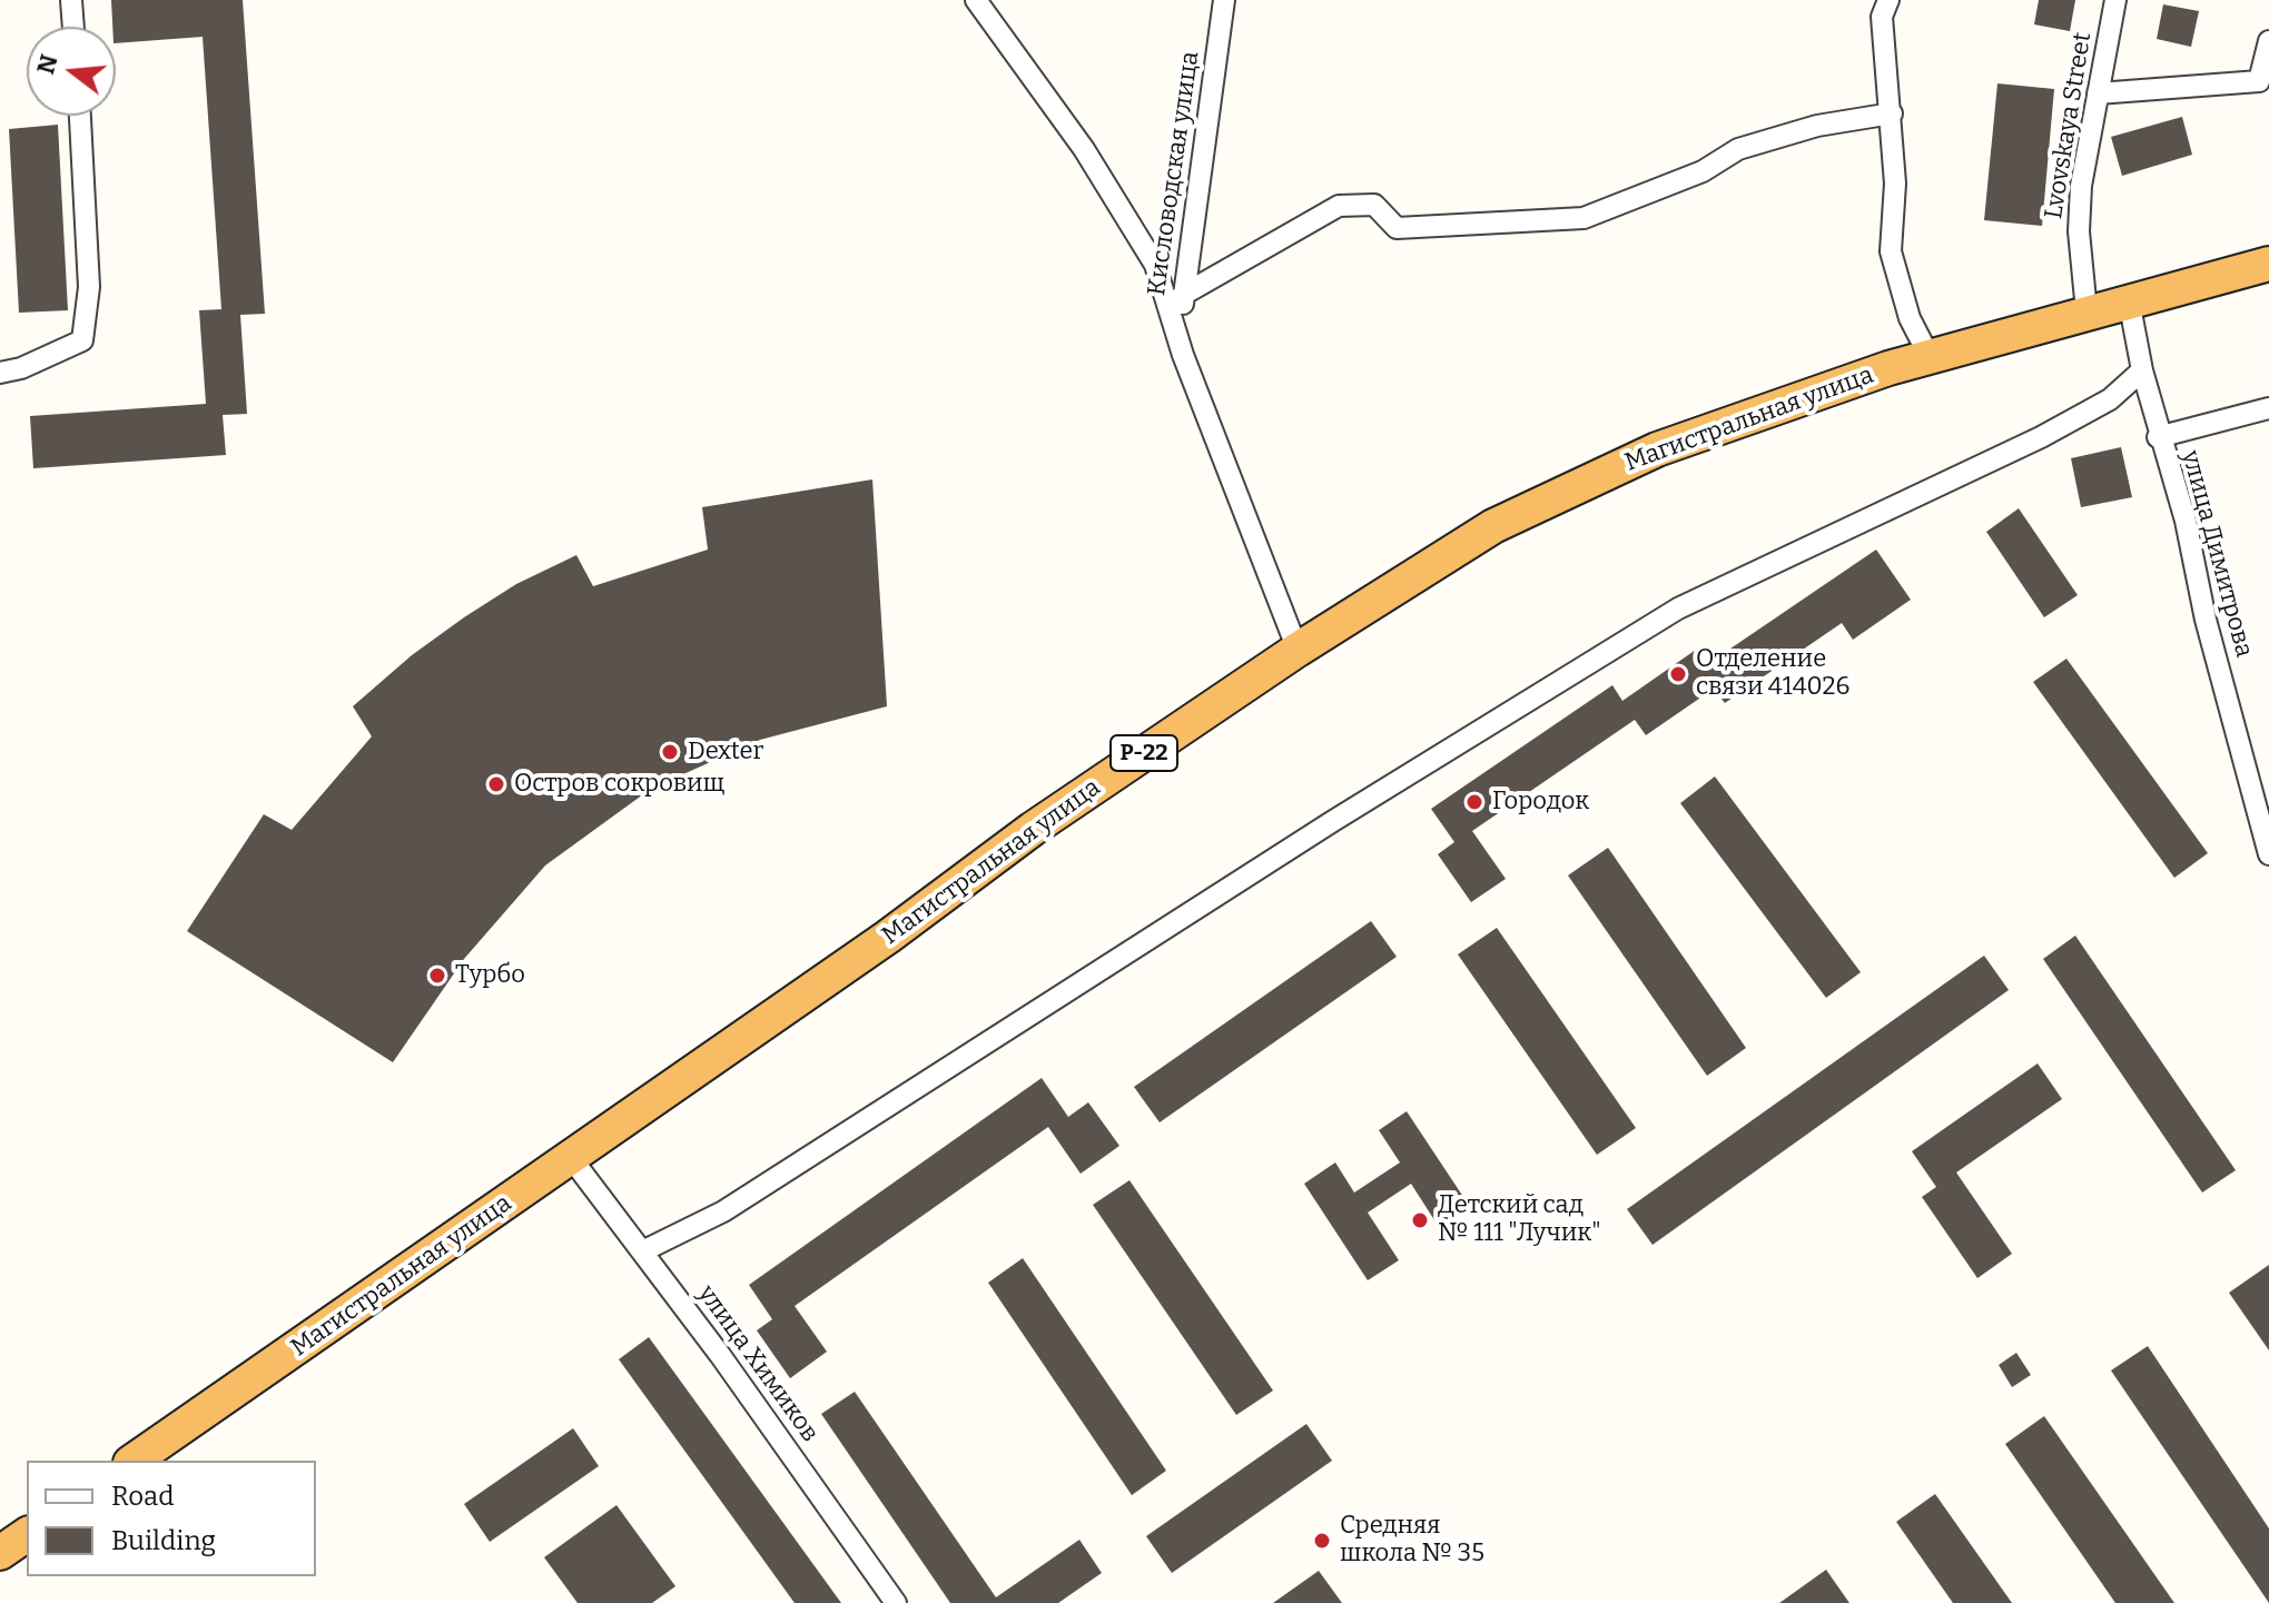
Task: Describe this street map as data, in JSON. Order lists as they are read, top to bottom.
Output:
{
  "streets": {
    "highway": ["Магистральная улица", "Р-22"],
    "street": [
      "Lvovskaya Street",
      "Кисловодская улица",
      "улица Димитрова",
      "улица Химиков"
    ]
  },
  "crossings": [
    ["Lvovskaya Street", "Магистральная улица"],
    ["Магистральная улица", "улица Димитрова"],
    ["Магистральная улица", "улица Химиков"]
  ],
  "places": [
    "Отделение связи 414026",
    "Dexter",
    "Остров сокровищ",
    "Городок",
    "Турбо",
    "Детский сад № 111 \"Лучик\"",
    "Средняя школа № 35"
  ],
  "legend": ["Road", "Building"],
  "north": "left"
}
